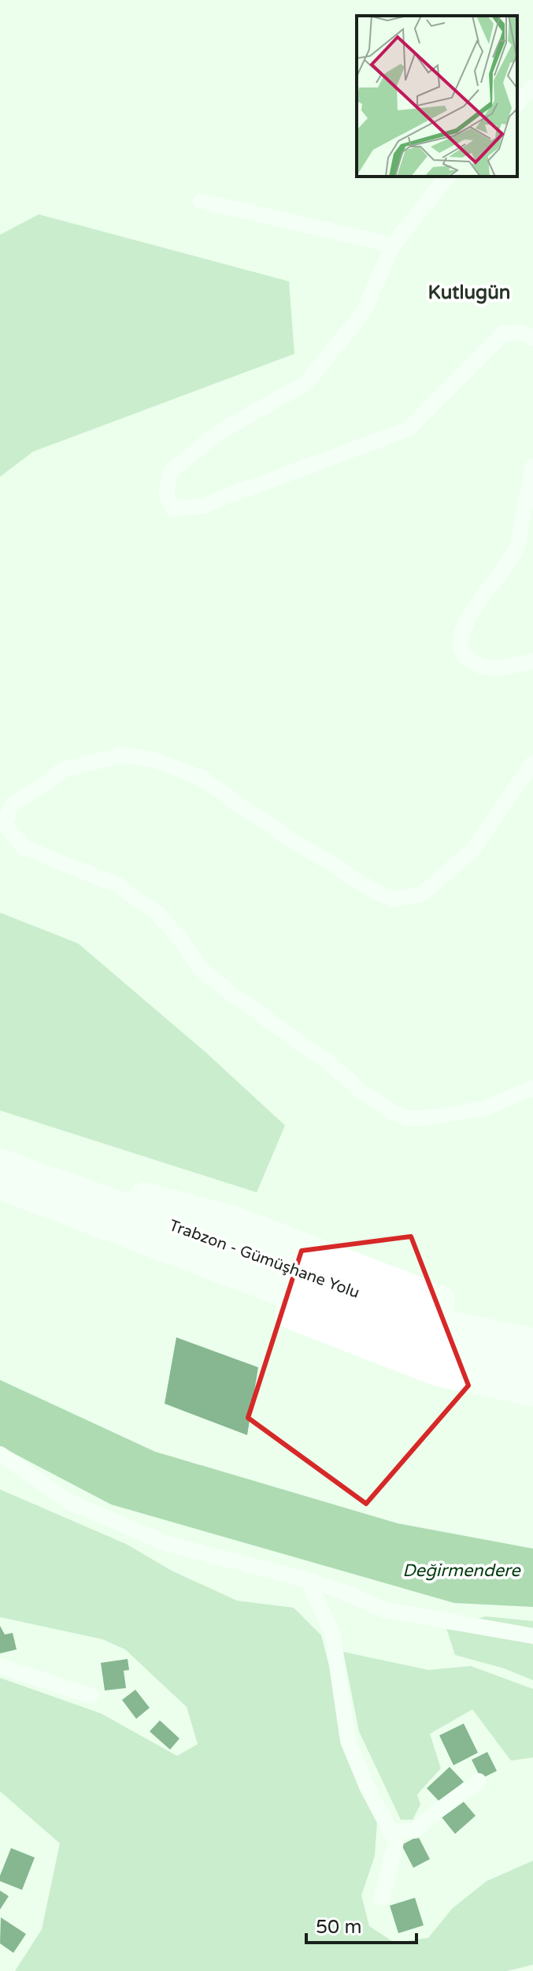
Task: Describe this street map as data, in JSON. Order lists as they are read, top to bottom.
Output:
{
  "streets": {
    "highway": ["Trabzon - Gümüşhane Yolu"]
  },
  "districts": ["Kutlugün"],
  "water": ["Değirmendere"],
  "scale_bar": "50 m"
}
